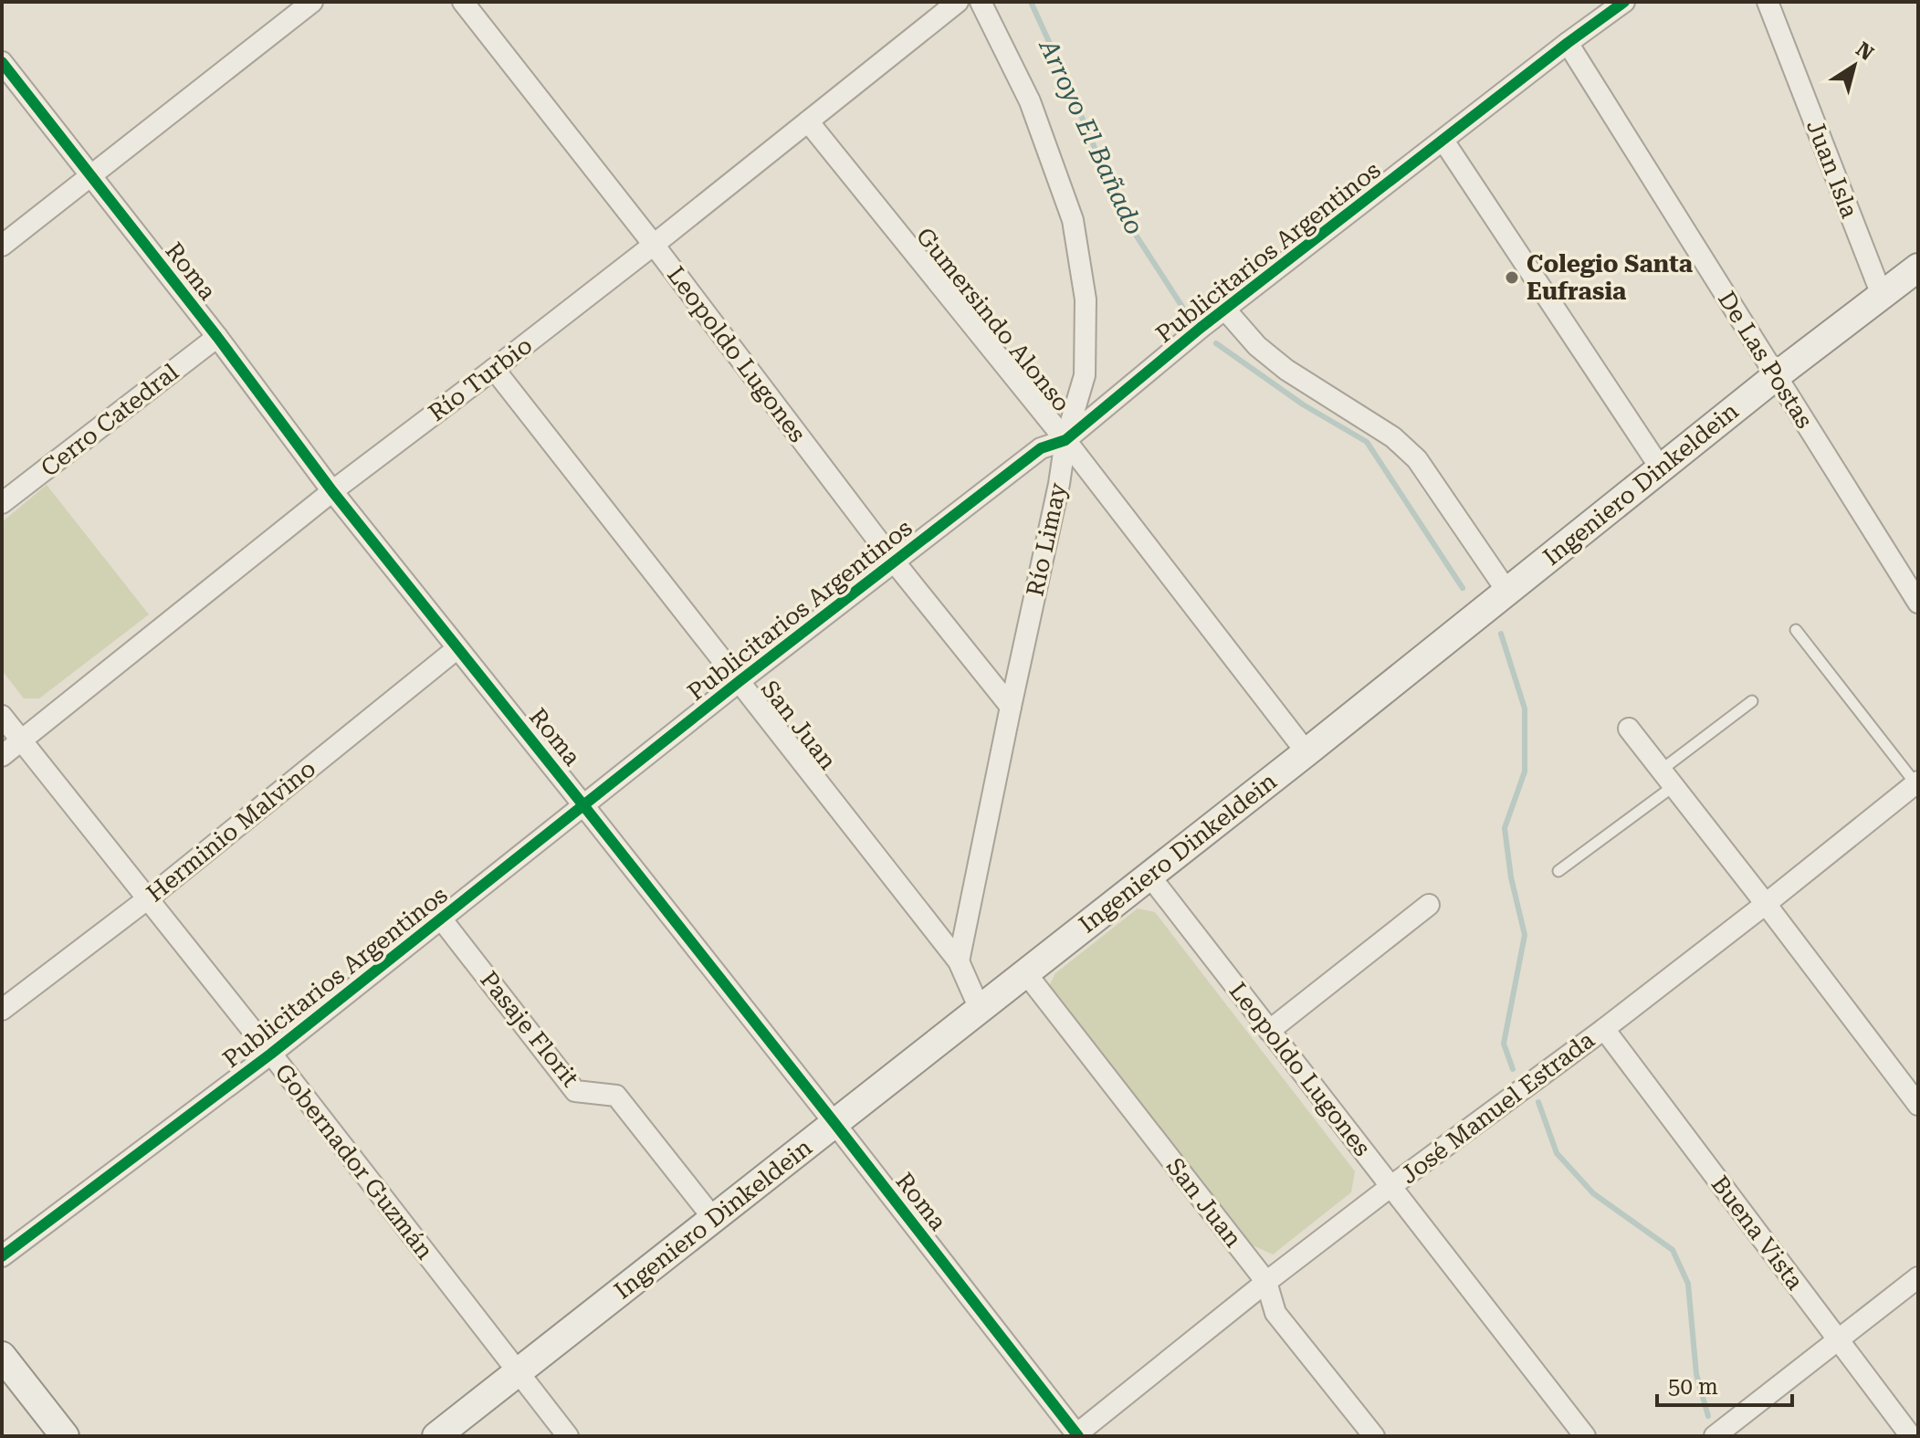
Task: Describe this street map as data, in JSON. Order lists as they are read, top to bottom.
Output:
{
  "streets": {
    "main road": ["Ingeniero Dinkeldein"],
    "street": [
      "Juan Isla",
      "Publicitarios Argentinos",
      "Roma",
      "Gumersindo Alonso",
      "Leopoldo Lugones",
      "De Las Postas",
      "Río Turbio",
      "Cerro Catedral",
      "Río Limay",
      "San Juan",
      "Herminio Malvino",
      "Pasaje Florit",
      "José Manuel Estrada",
      "Gobernador Guzmán",
      "Buena Vista"
    ]
  },
  "crossings": [
    ["Juan Isla", "Ingeniero Dinkeldein"],
    ["Publicitarios Argentinos", "Roma"],
    ["Publicitarios Argentinos", "Gumersindo Alonso"],
    ["Publicitarios Argentinos", "Leopoldo Lugones"],
    ["Publicitarios Argentinos", "De Las Postas"],
    ["Publicitarios Argentinos", "Río Limay"],
    ["Publicitarios Argentinos", "San Juan"],
    ["Publicitarios Argentinos", "Pasaje Florit"],
    ["Publicitarios Argentinos", "Gobernador Guzmán"],
    ["Roma", "Río Turbio"],
    ["Roma", "Cerro Catedral"],
    ["Roma", "Ingeniero Dinkeldein"],
    ["Roma", "Herminio Malvino"],
    ["Roma", "José Manuel Estrada"],
    ["Gumersindo Alonso", "Río Turbio"],
    ["Gumersindo Alonso", "Ingeniero Dinkeldein"],
    ["Gumersindo Alonso", "Río Limay"],
    ["Leopoldo Lugones", "Río Turbio"],
    ["Leopoldo Lugones", "Ingeniero Dinkeldein"],
    ["Leopoldo Lugones", "Río Limay"],
    ["Leopoldo Lugones", "José Manuel Estrada"],
    ["De Las Postas", "Ingeniero Dinkeldein"],
    ["Río Turbio", "San Juan"],
    ["Río Turbio", "Gobernador Guzmán"],
    ["Ingeniero Dinkeldein", "San Juan"],
    ["Ingeniero Dinkeldein", "Pasaje Florit"],
    ["Ingeniero Dinkeldein", "Gobernador Guzmán"],
    ["Río Limay", "San Juan"],
    ["San Juan", "José Manuel Estrada"],
    ["Herminio Malvino", "Gobernador Guzmán"],
    ["José Manuel Estrada", "Buena Vista"]
  ],
  "water": ["Arroyo El Bañado"],
  "places": ["Colegio Santa Eufrasia"],
  "scale_bar": "50 m",
  "north": "top right"
}
